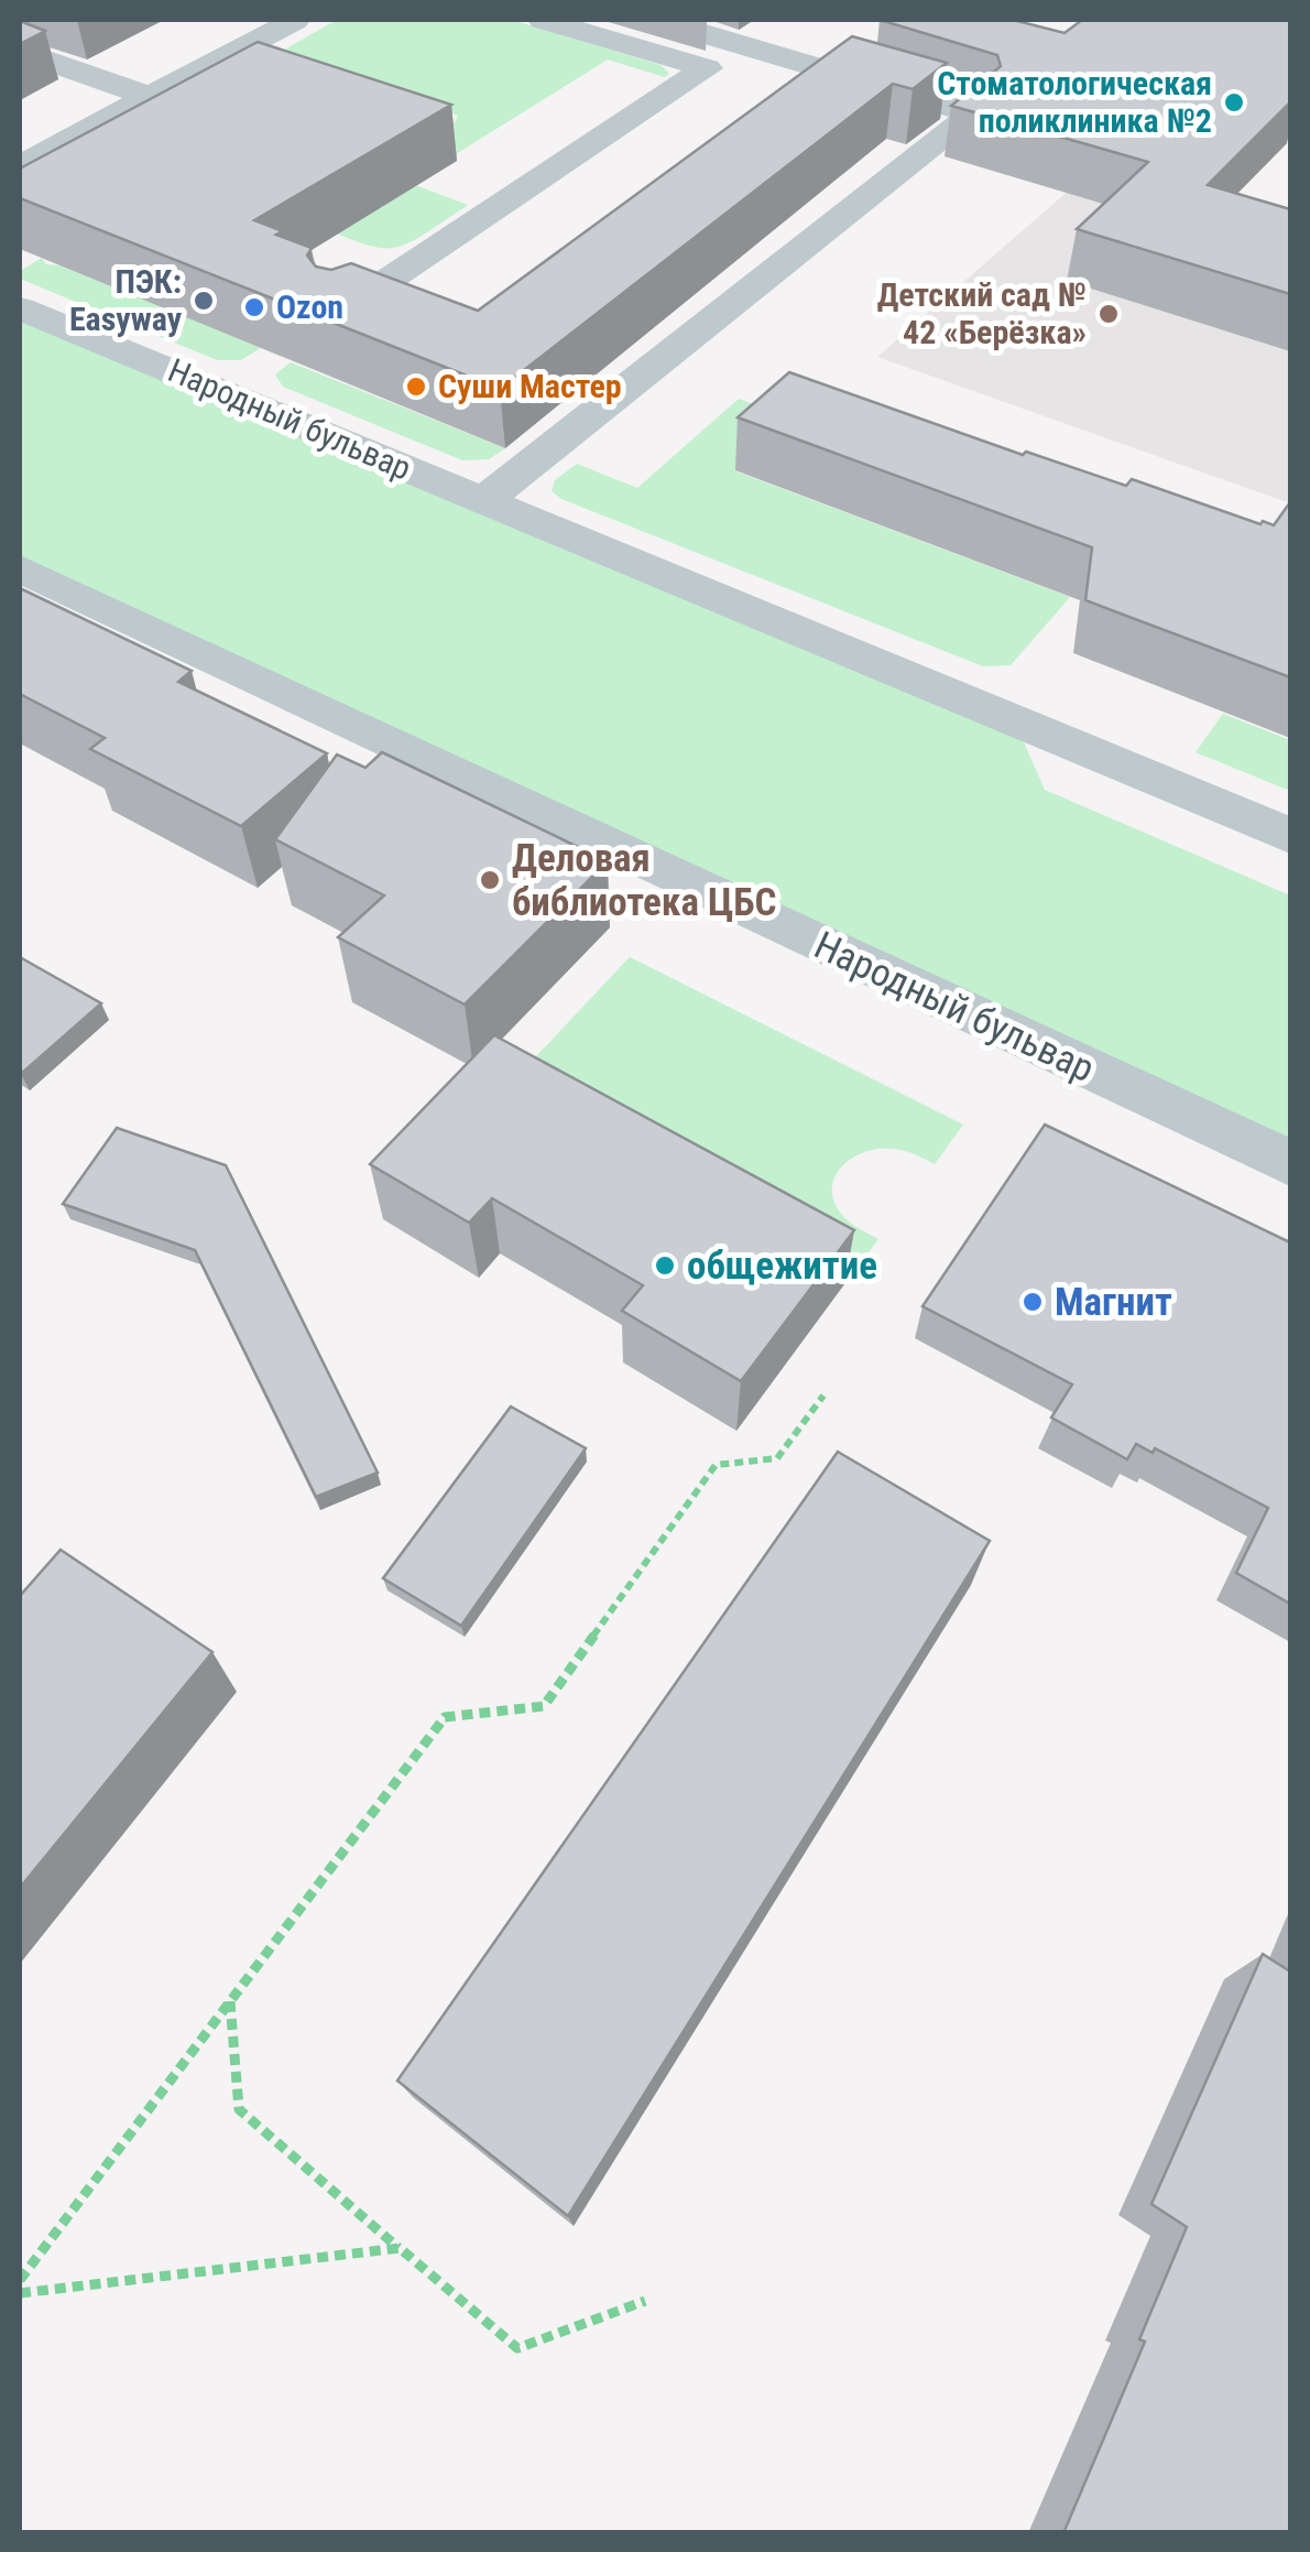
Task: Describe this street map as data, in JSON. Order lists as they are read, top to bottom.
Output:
{
  "streets": {
    "street": ["Народный бульвар"]
  },
  "places": [
    "Стоматологическая поликлиника №2",
    "ПЭК: Easyway",
    "Ozon",
    "Детский сад № 42 «Берёзка»",
    "Суши Мастер",
    "Деловая библиотека ЦБС",
    "общежитие",
    "Магнит"
  ]
}
